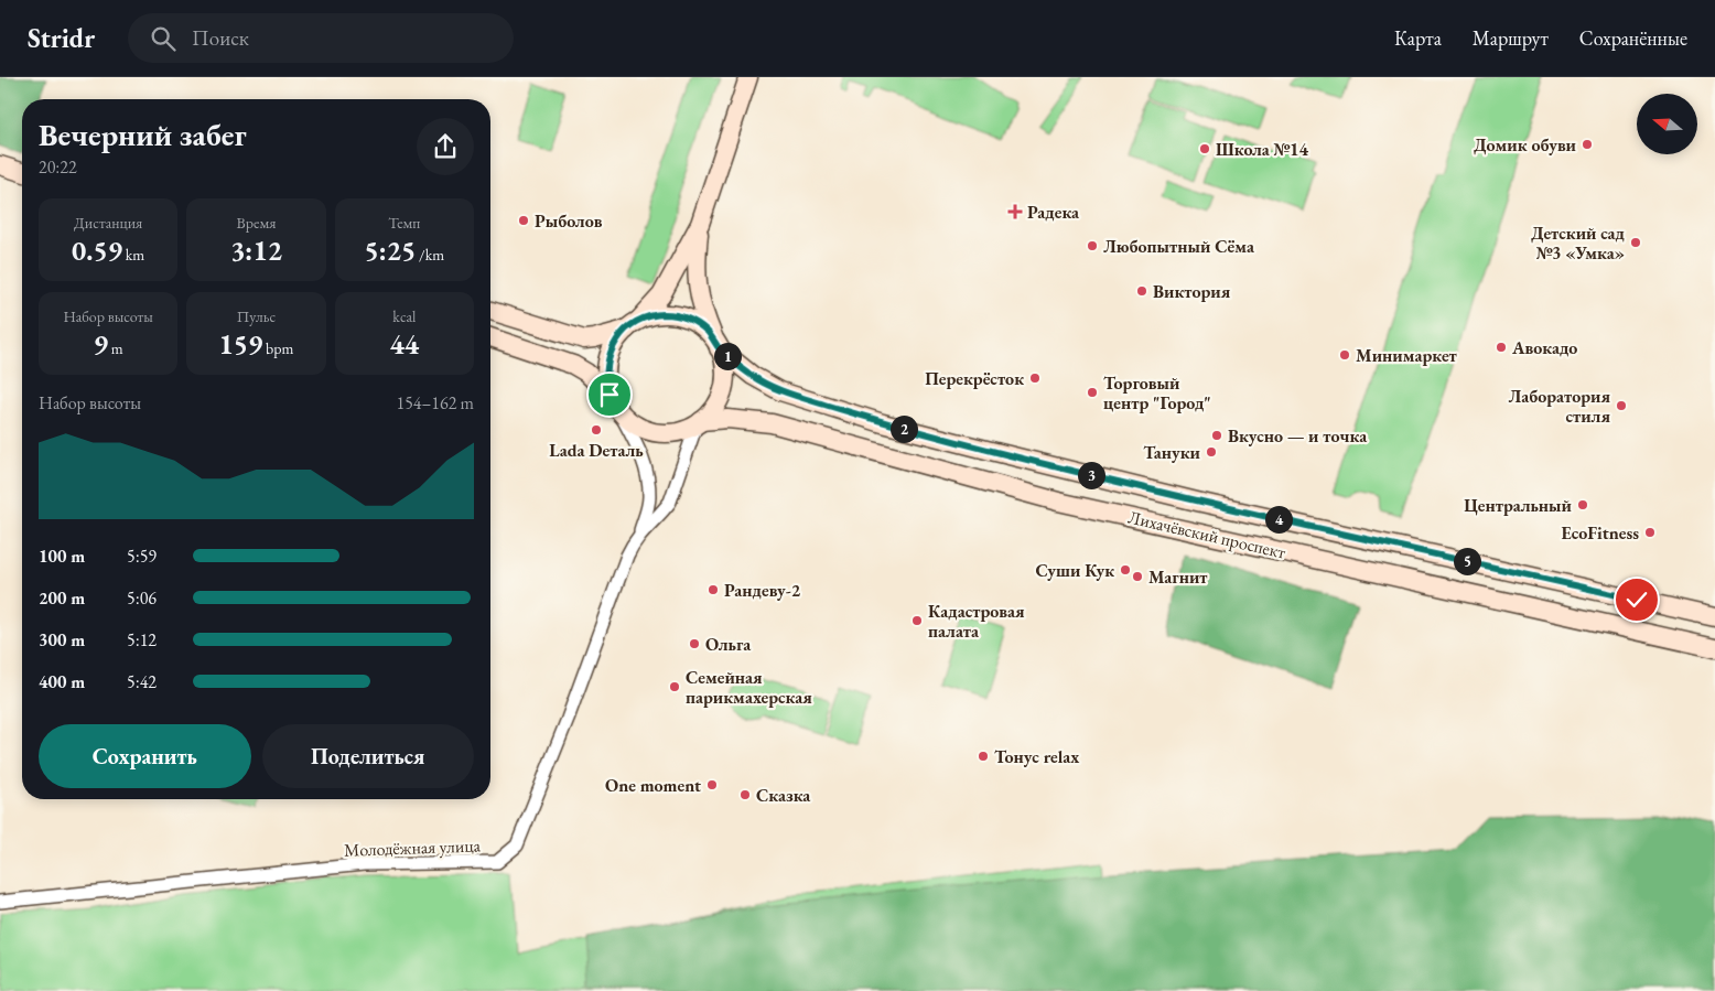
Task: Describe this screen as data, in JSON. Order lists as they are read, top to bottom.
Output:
{
  "streets": {
    "main road": ["Лихачёвский проспект"],
    "street": ["Молодёжная улица"]
  },
  "crossings": [
    ["Лихачёвский проспект", "Молодёжная улица"]
  ],
  "places": {
    "other": [
      "Домик обуви",
      "Школа №14",
      "Рыболов",
      "Детский сад №3 «Умка»",
      "Любопытный Сёма",
      "Виктория",
      "Авокадо",
      "Минимаркет",
      "Перекрёсток",
      "Торговый центр \"Город\"",
      "Лаборатория стиля",
      "Lada Dеталь",
      "Вкусно — и точка",
      "Тануки",
      "Центральный",
      "EcoFitness",
      "Суши Кук",
      "Магнит",
      "Рандеву-2",
      "Кадастровая палата",
      "Ольга",
      "Семейная парикмахерская",
      "Тонус relax",
      "One moment",
      "Сказка"
    ],
    "health": ["Радека"]
  },
  "north": "left",
  "page": {
    "header": "Stridr",
    "search": "Поиск",
    "nav": ["Карта", "Маршрут", "Сохранённые"],
    "heading": ["Вечерний забег", "20:22"],
    "stats": [
      ["Дистанция", "0.59 km"],
      ["Время", "3:12"],
      ["Темп", "5:25 /km"],
      ["Набор высоты", "9 m"],
      ["Пульс", "159 bpm"],
      ["kcal", "44"]
    ],
    "pins": [
      "1",
      "2",
      "3",
      "4",
      "5"
    ],
    "chart": ["Набор высоты", "154–162 m"],
    "list": [
      {
        "name": "100 m",
        "note": "5:59"
      },
      {
        "name": "200 m",
        "note": "5:06"
      },
      {
        "name": "300 m",
        "note": "5:12"
      },
      {
        "name": "400 m",
        "note": "5:42"
      }
    ],
    "buttons": ["Сохранить", "Поделиться"]
  }
}
